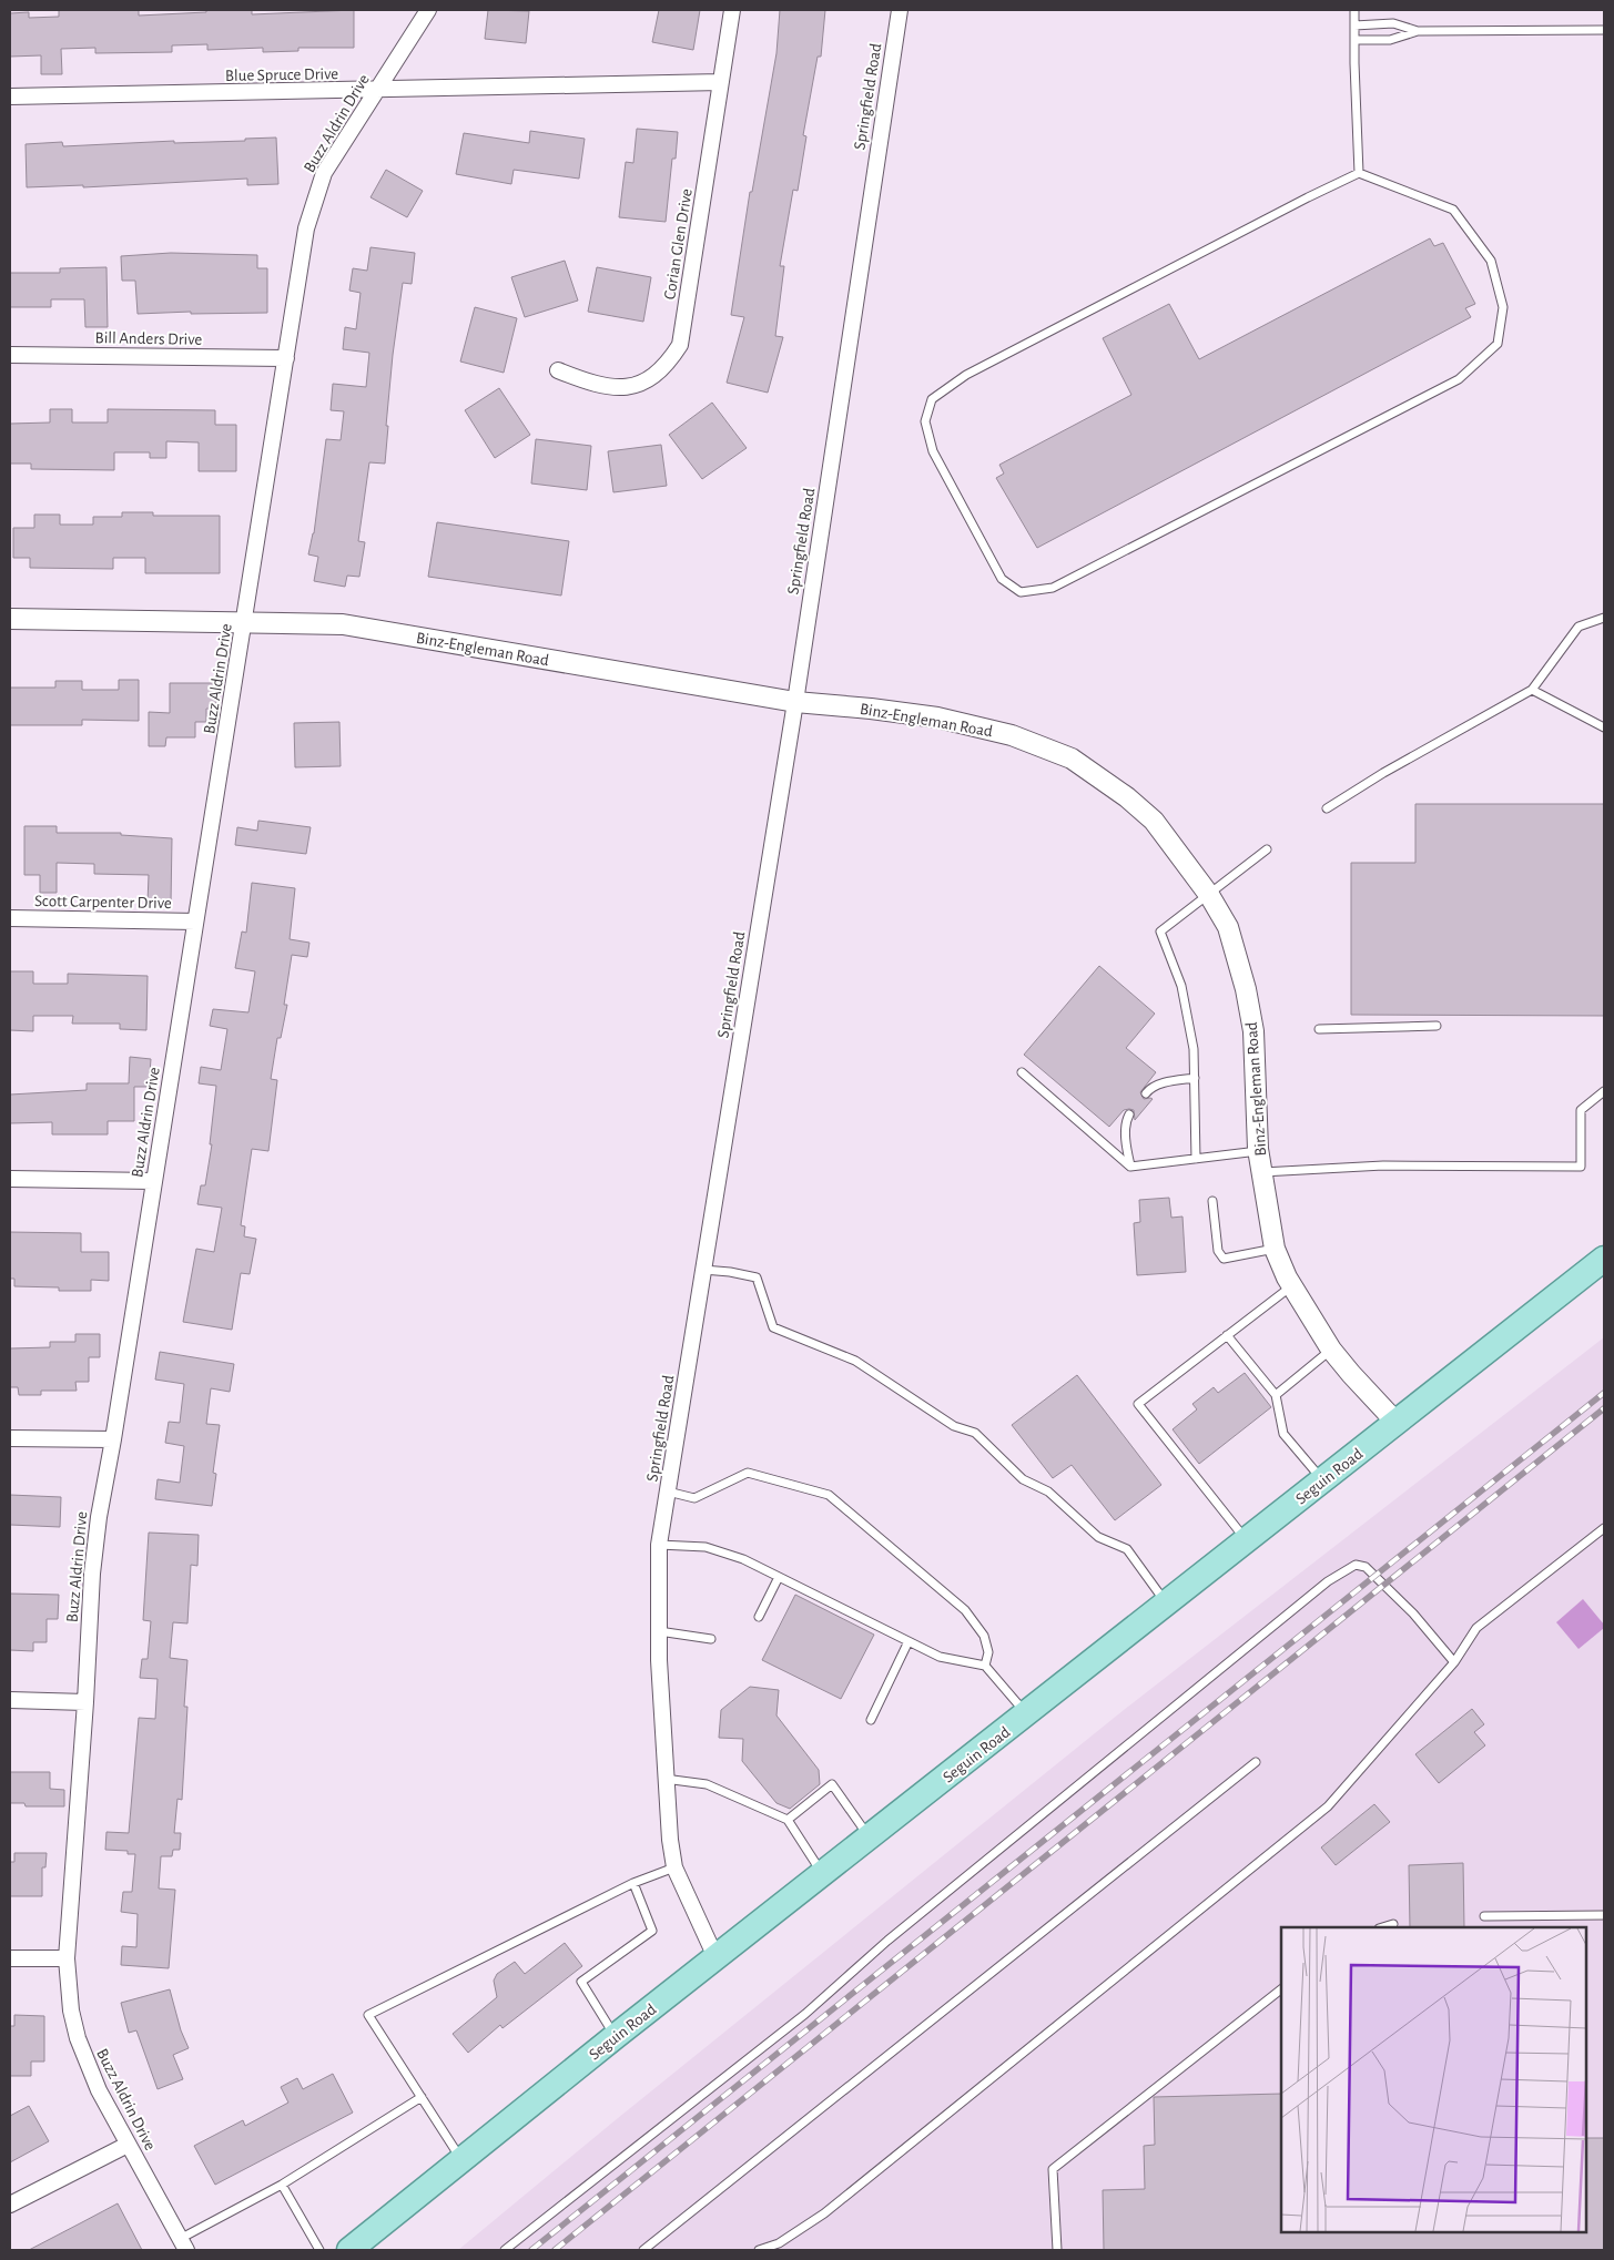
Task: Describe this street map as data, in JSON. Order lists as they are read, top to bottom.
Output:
{
  "streets": {
    "main road": ["Seguin Road"],
    "street": [
      "Blue Spruce Drive",
      "Springfield Road",
      "Buzz Aldrin Drive",
      "Corian Glen Drive",
      "Bill Anders Drive",
      "Binz-Engleman Road",
      "Scott Carpenter Drive"
    ]
  },
  "crossings": [
    ["Blue Spruce Drive", "Buzz Aldrin Drive"],
    ["Blue Spruce Drive", "Corian Glen Drive"],
    ["Springfield Road", "Binz-Engleman Road"],
    ["Springfield Road", "Seguin Road"],
    ["Buzz Aldrin Drive", "Bill Anders Drive"],
    ["Buzz Aldrin Drive", "Binz-Engleman Road"],
    ["Buzz Aldrin Drive", "Scott Carpenter Drive"],
    ["Binz-Engleman Road", "Seguin Road"]
  ]
}
